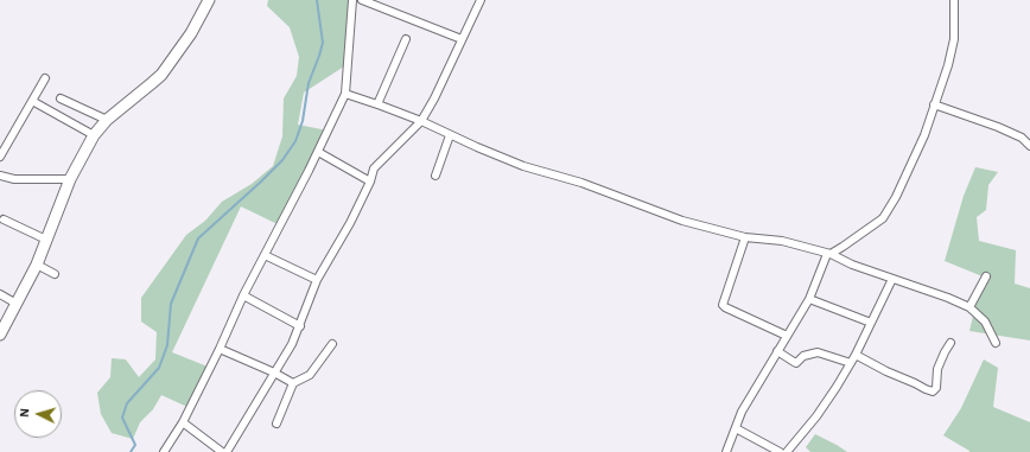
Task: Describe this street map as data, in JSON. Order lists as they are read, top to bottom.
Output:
{
  "north": "left"
}
